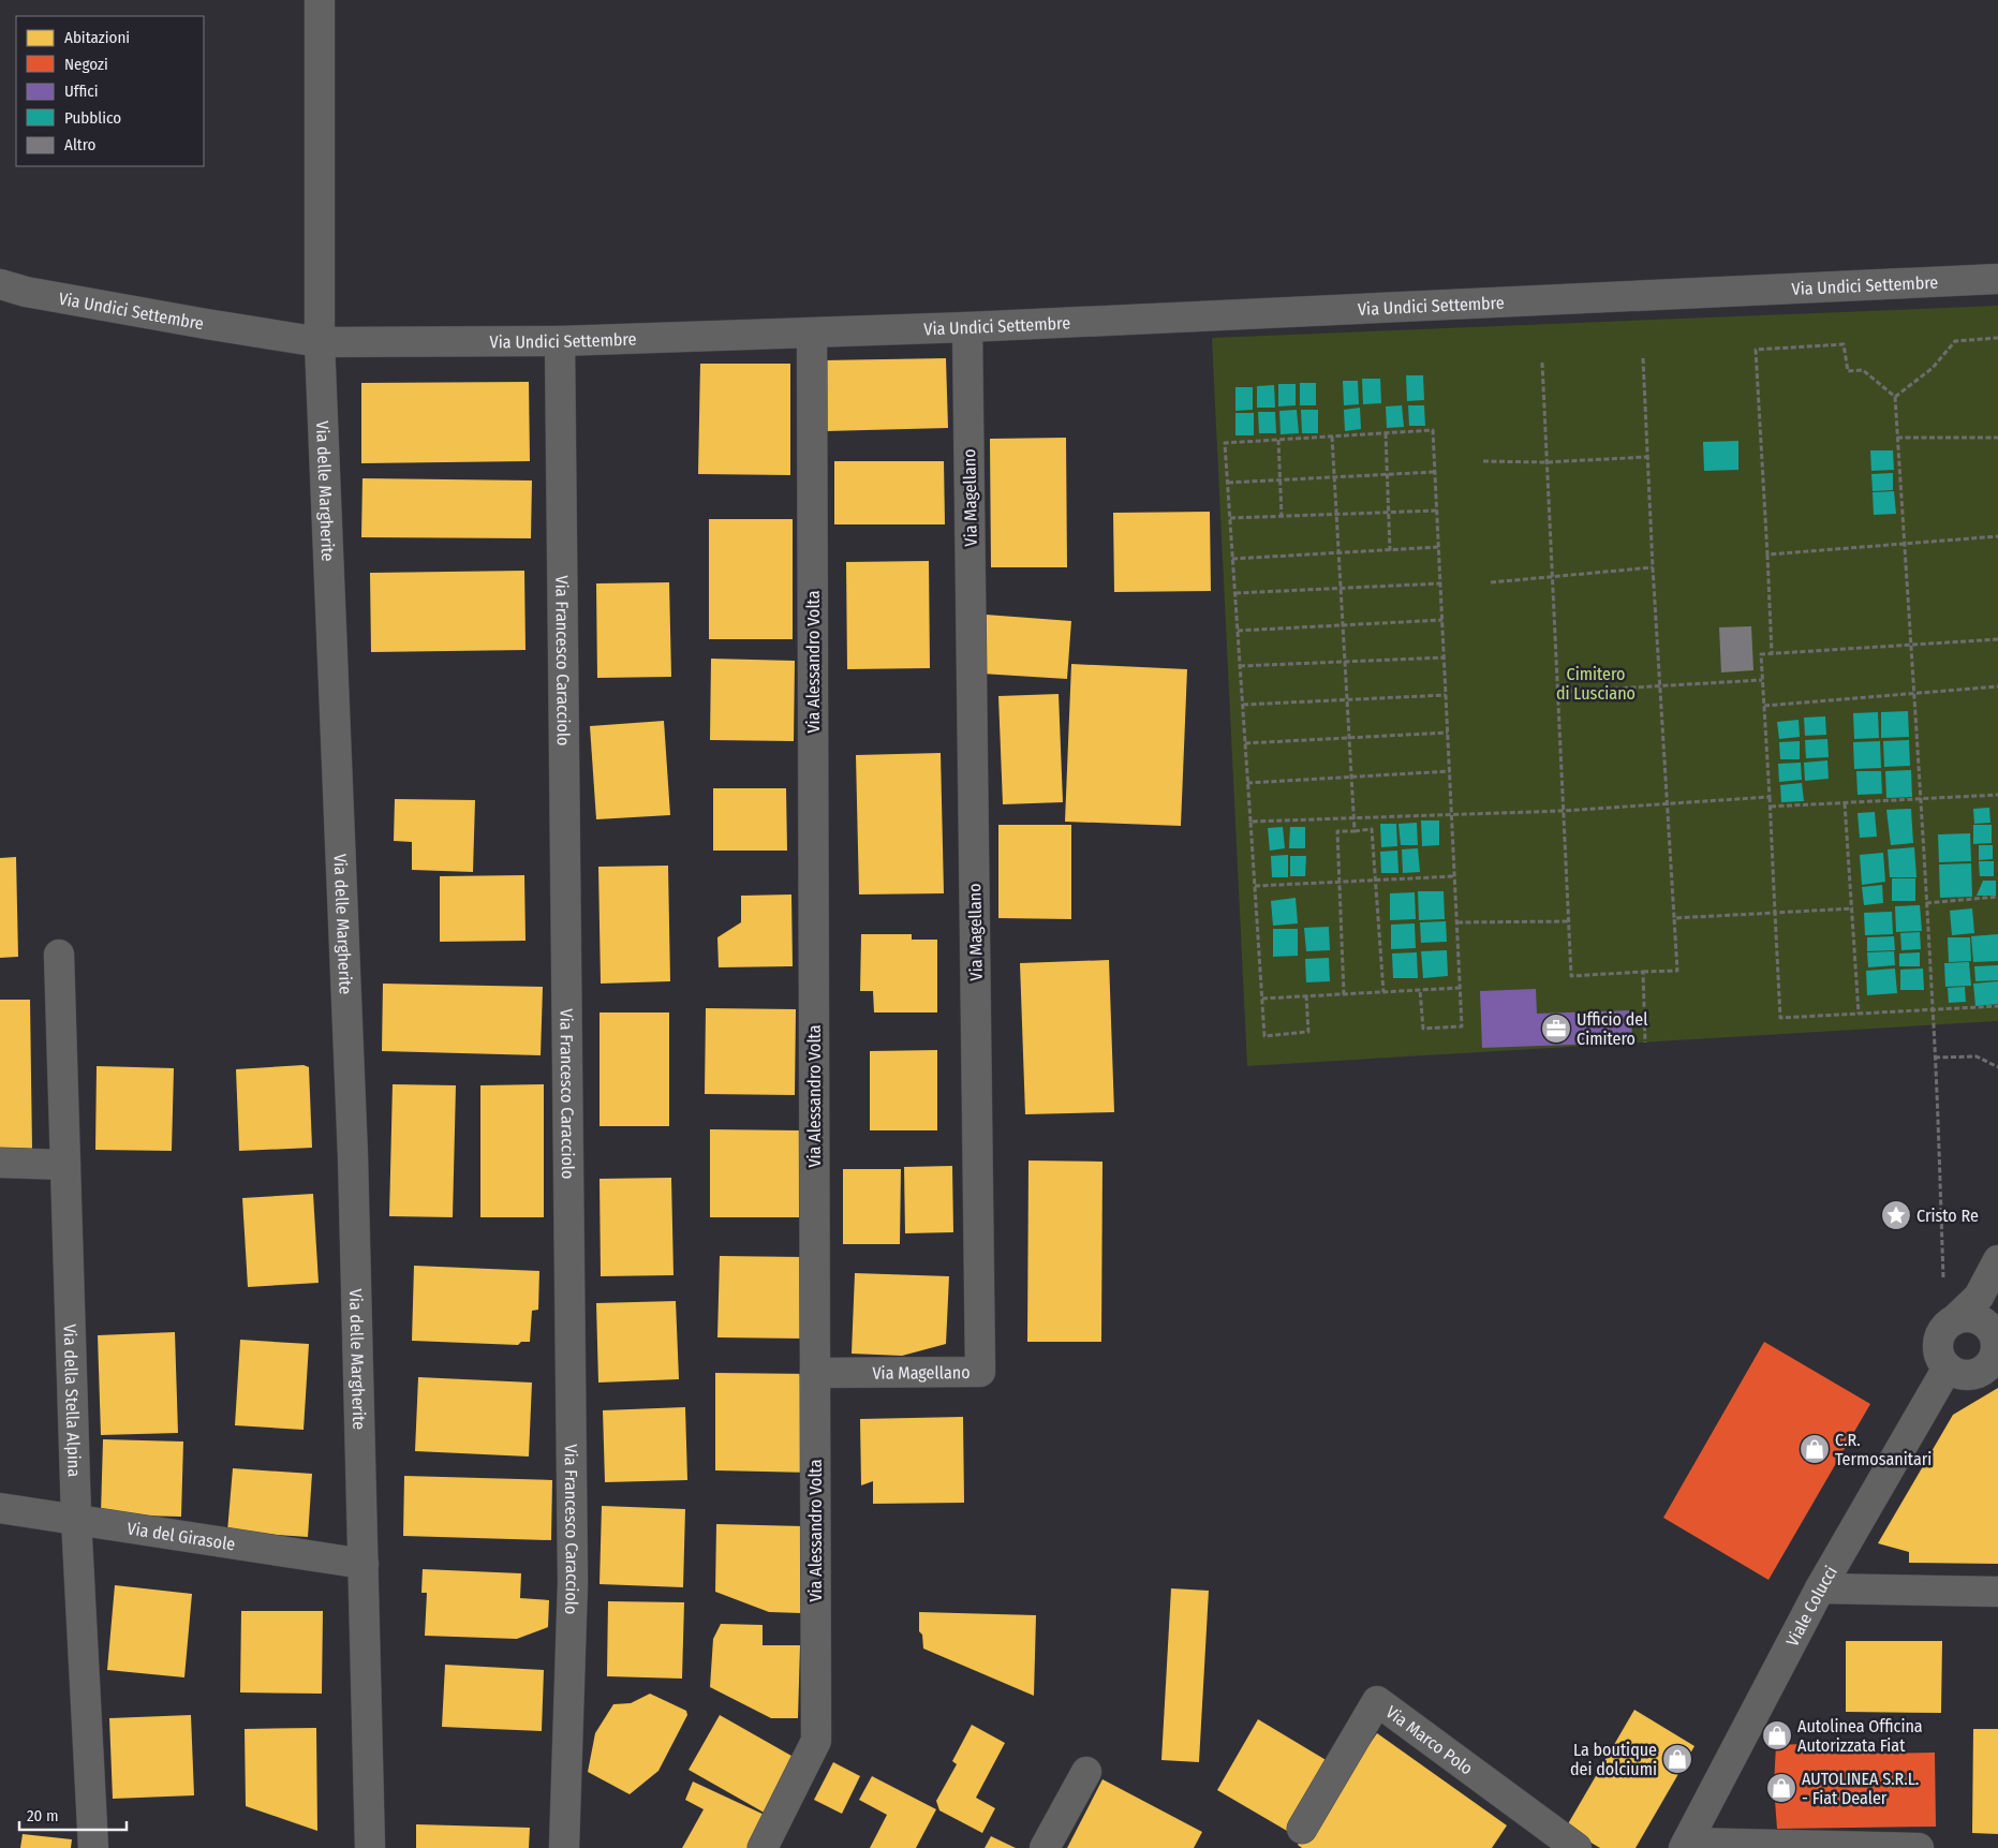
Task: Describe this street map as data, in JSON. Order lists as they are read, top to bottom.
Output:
{
  "streets": {
    "street": [
      "Via Undici Settembre",
      "Via delle Margherite",
      "Via Magellano",
      "Via Francesco Caracciolo",
      "Via Alessandro Volta",
      "Via della Stella Alpina",
      "Via del Girasole",
      "Viale Colucci",
      "Via Marco Polo"
    ]
  },
  "crossings": [
    ["Via Undici Settembre", "Via delle Margherite"],
    ["Via Undici Settembre", "Via Magellano"],
    ["Via Undici Settembre", "Via Francesco Caracciolo"],
    ["Via Undici Settembre", "Via Alessandro Volta"],
    ["Via delle Margherite", "Via del Girasole"],
    ["Via Magellano", "Via Alessandro Volta"],
    ["Via della Stella Alpina", "Via del Girasole"]
  ],
  "parks": ["Cimitero di Lusciano"],
  "places": {
    "office": ["Ufficio del Cimitero"],
    "place": ["Cristo Re"],
    "shop": [
      "C.R. Termosanitari",
      "Autolinea Officina Autorizzata Fiat",
      "La boutique dei dolciumi",
      "AUTOLINEA S.R.L. - Fiat Dealer"
    ]
  },
  "legend": [
    "Abitazioni",
    "Negozi",
    "Uffici",
    "Pubblico",
    "Altro"
  ],
  "scale_bar": "20 m"
}
